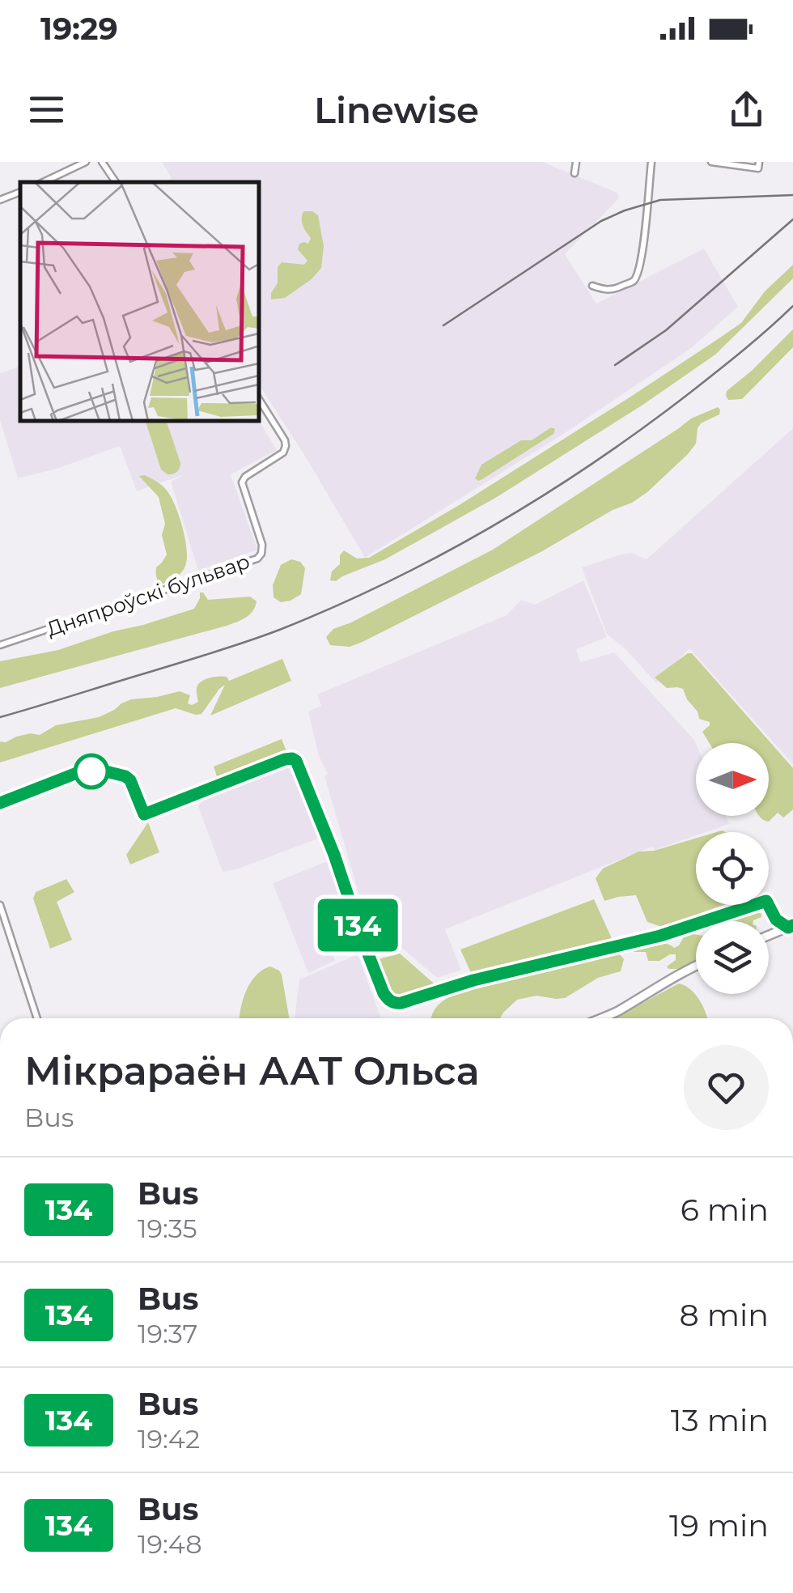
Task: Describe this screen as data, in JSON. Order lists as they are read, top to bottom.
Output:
{
  "streets": {
    "street": ["Дняпроўскі бульвар"]
  },
  "lines": ["bus line 134"],
  "north": "right",
  "page": {
    "status": "19:29",
    "header": "Linewise",
    "on_map": "134",
    "heading": ["Мікрараён ААТ Ольса", "Bus"],
    "list": [
      {
        "mark": "134",
        "name": "Bus",
        "note": "19:35",
        "value": "6 min"
      },
      {
        "mark": "134",
        "name": "Bus",
        "note": "19:37",
        "value": "8 min"
      },
      {
        "mark": "134",
        "name": "Bus",
        "note": "19:42",
        "value": "13 min"
      },
      {
        "mark": "134",
        "name": "Bus",
        "note": "19:48",
        "value": "19 min"
      }
    ]
  }
}
